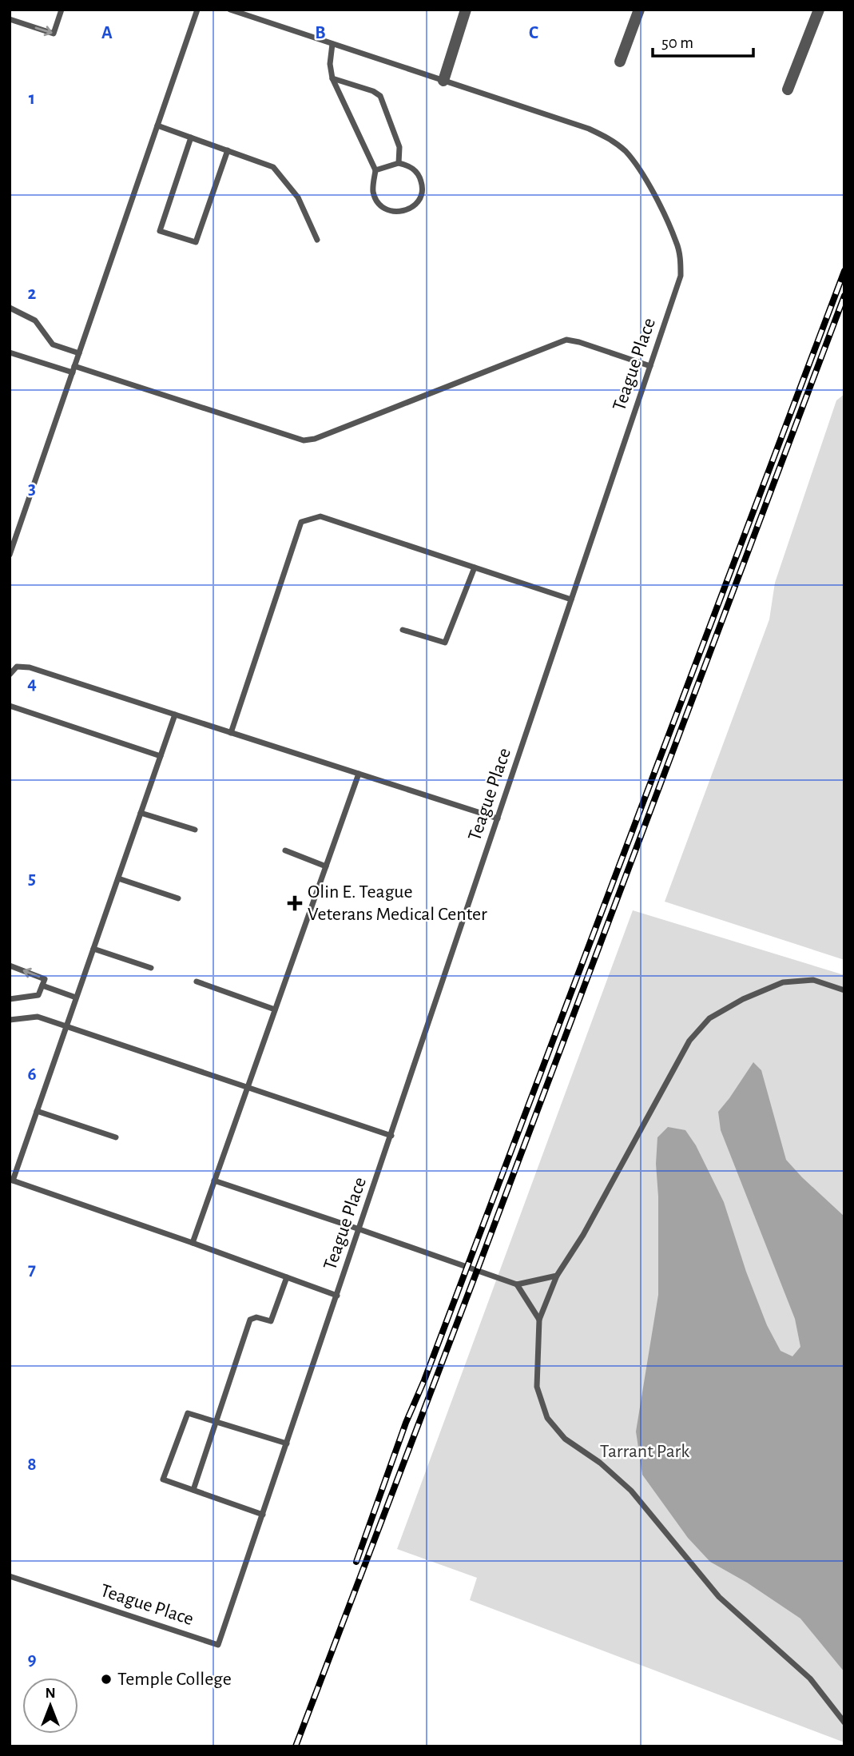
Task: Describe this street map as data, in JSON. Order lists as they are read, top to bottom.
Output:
{
  "streets": {
    "lane": ["Teague Place"]
  },
  "parks": ["Tarrant Park"],
  "places": {
    "health": ["Olin E. Teague Veterans Medical Center"],
    "other": ["Temple College"]
  },
  "scale_bar": "50 m",
  "north": "top",
  "grid": {
    "columns": ["A", "B", "C"],
    "rows": [
      "1",
      "2",
      "3",
      "4",
      "5",
      "6",
      "7",
      "8",
      "9"
    ]
  }
}
